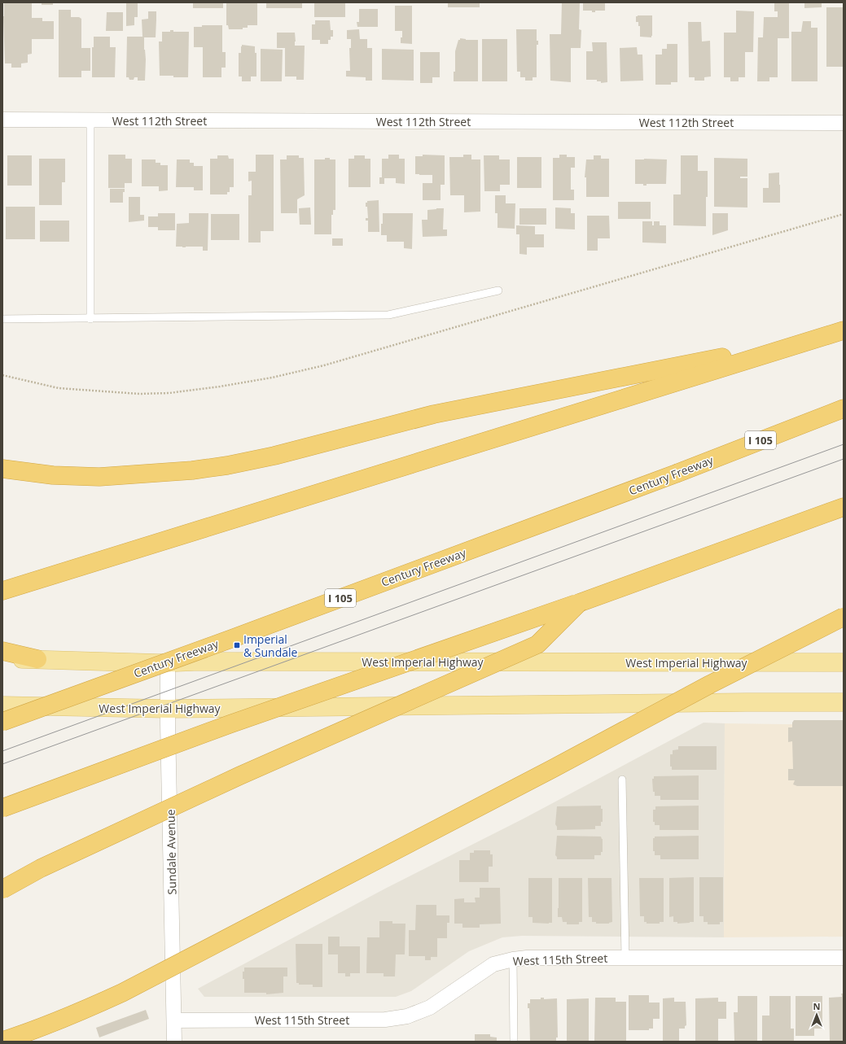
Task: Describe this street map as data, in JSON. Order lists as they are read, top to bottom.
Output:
{
  "streets": {
    "highway": ["I 105", "Century Freeway"],
    "main road": ["West Imperial Highway"],
    "street": ["West 112th Street", "Sundale Avenue", "West 115th Street"]
  },
  "crossings": [
    ["West Imperial Highway", "Sundale Avenue"],
    ["Sundale Avenue", "West 115th Street"]
  ],
  "places": {
    "transit": ["Imperial & Sundale"]
  },
  "north": "top"
}
